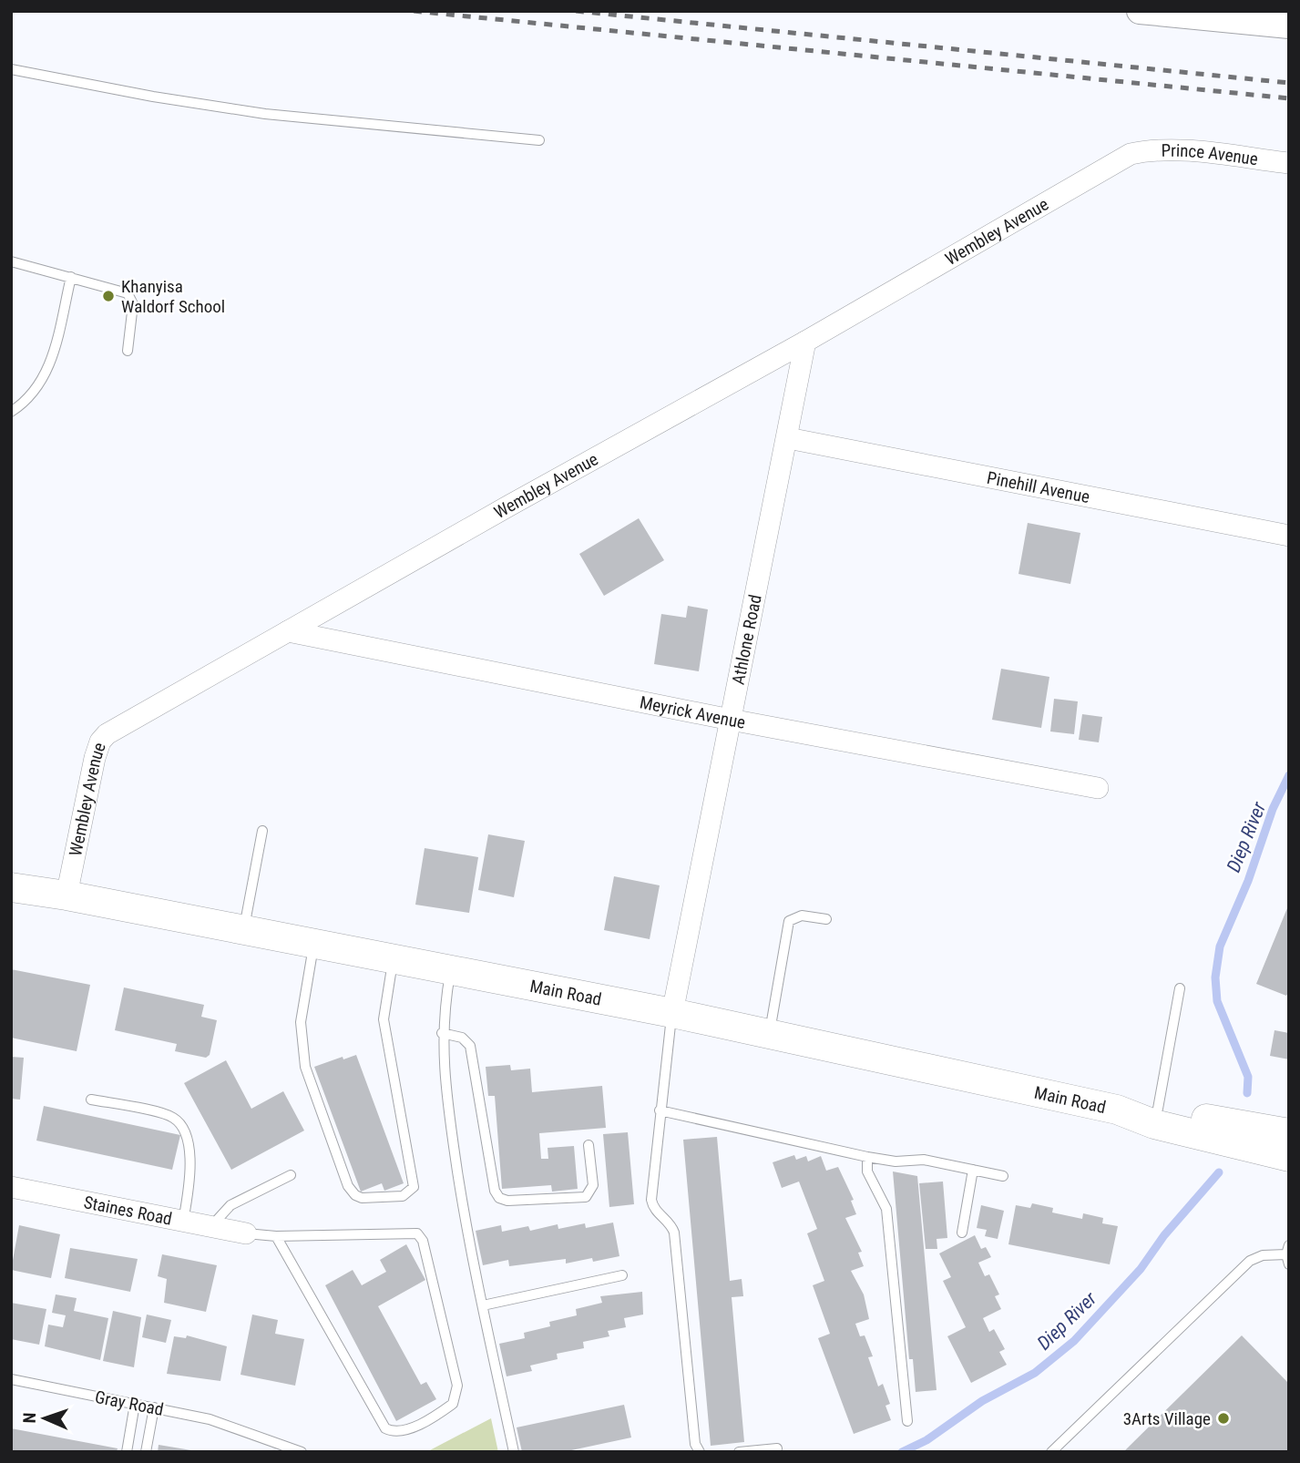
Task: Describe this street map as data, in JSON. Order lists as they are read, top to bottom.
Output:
{
  "streets": {
    "main road": ["Main Road"],
    "street": [
      "Prince Avenue",
      "Wembley Avenue",
      "Pinehill Avenue",
      "Athlone Road",
      "Meyrick Avenue",
      "Staines Road"
    ],
    "lane": ["Gray Road"]
  },
  "crossings": [
    ["Prince Avenue", "Wembley Avenue"],
    ["Wembley Avenue", "Athlone Road"],
    ["Wembley Avenue", "Meyrick Avenue"],
    ["Wembley Avenue", "Main Road"],
    ["Pinehill Avenue", "Athlone Road"],
    ["Athlone Road", "Meyrick Avenue"],
    ["Athlone Road", "Main Road"]
  ],
  "water": ["Diep River"],
  "places": ["Khanyisa Waldorf School", "3Arts Village"],
  "north": "left"
}
